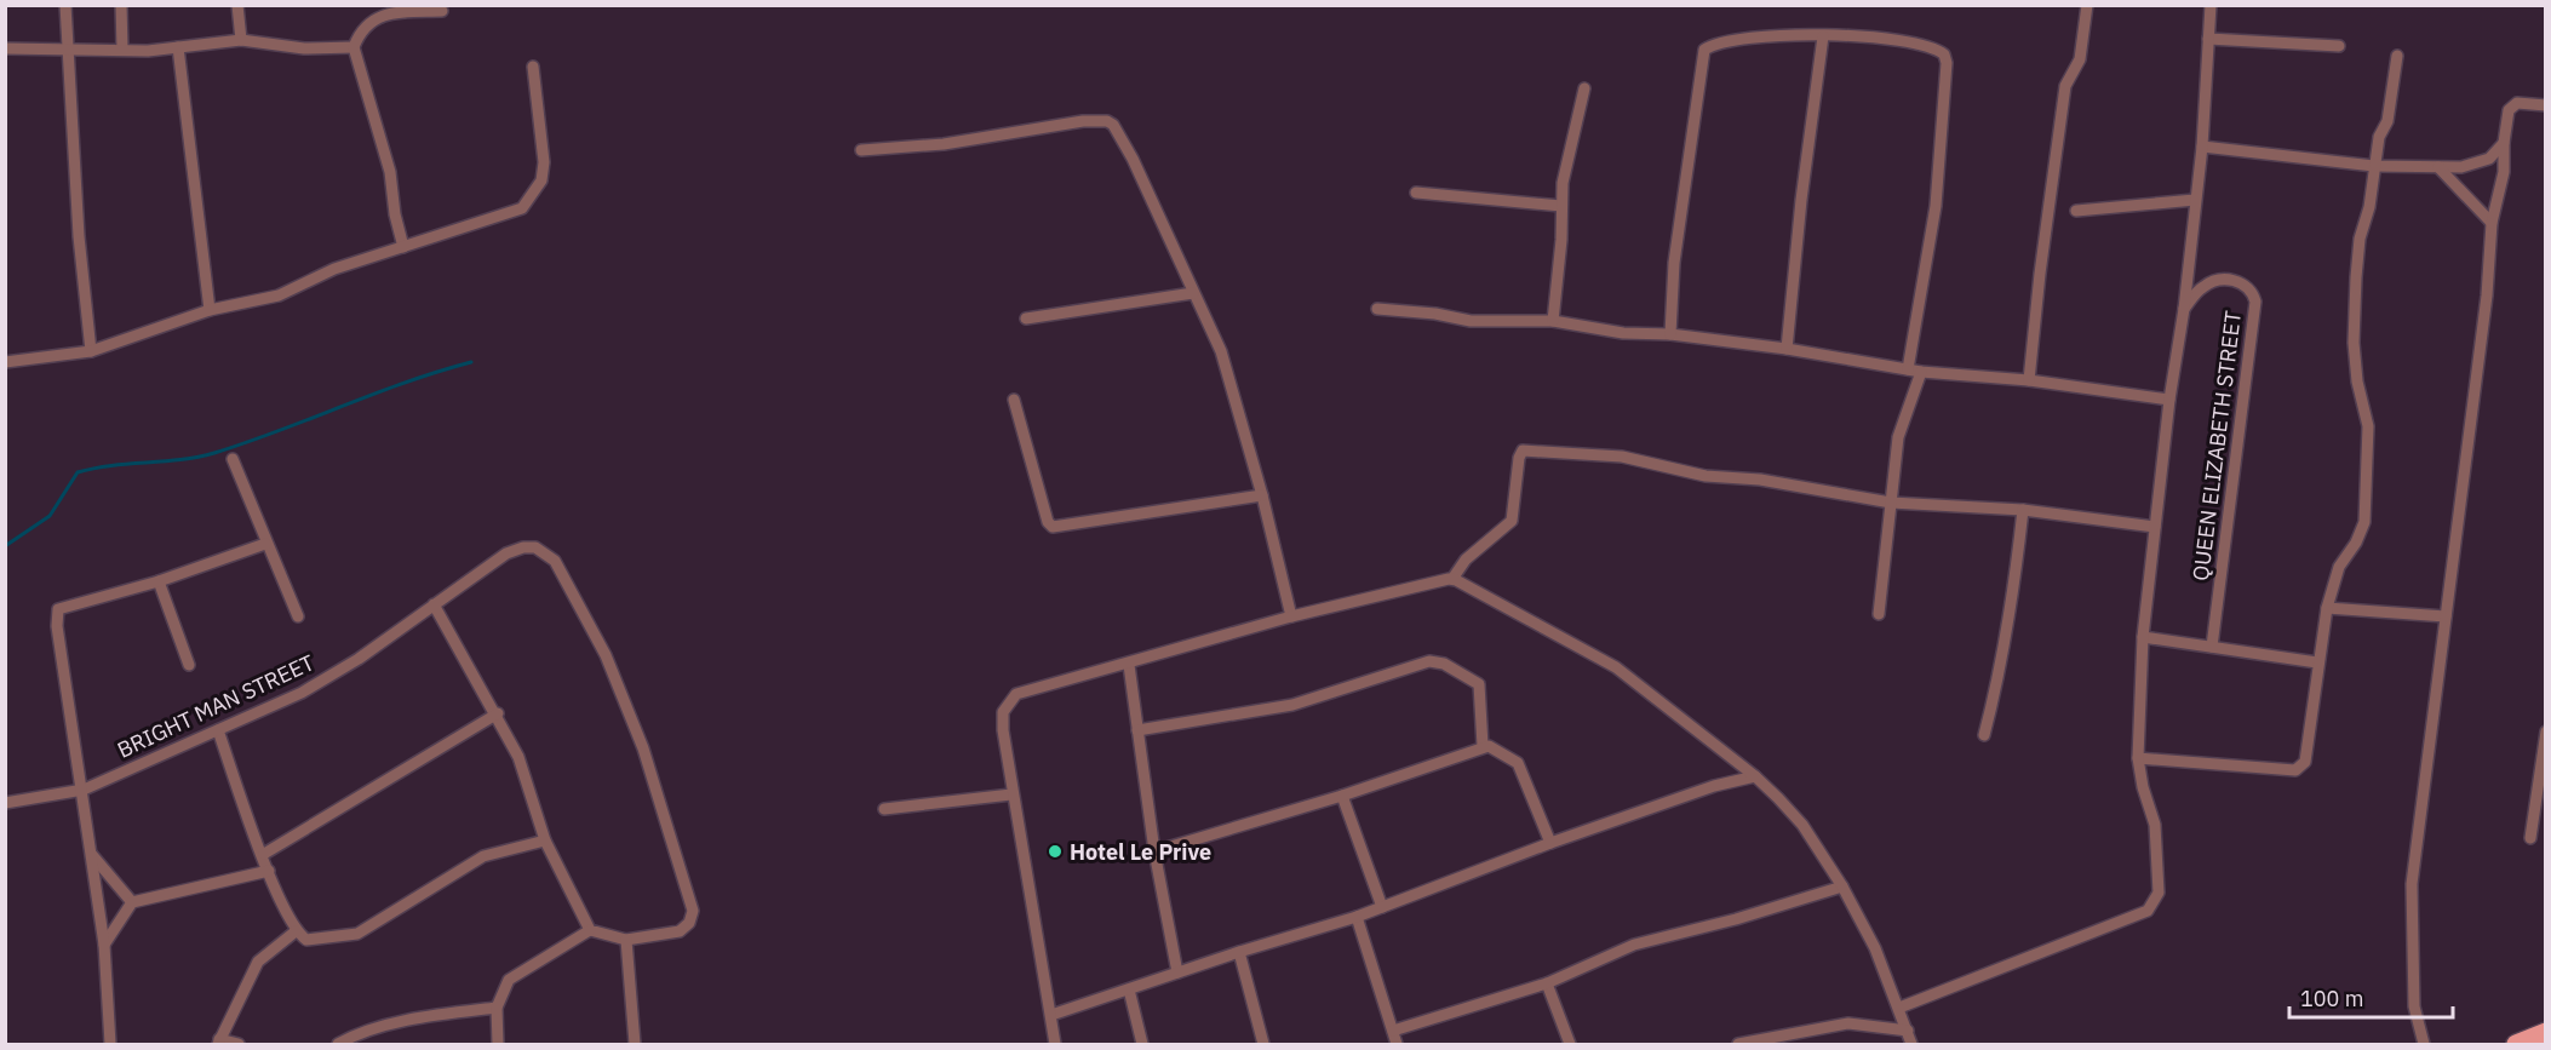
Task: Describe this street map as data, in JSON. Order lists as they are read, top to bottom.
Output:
{
  "streets": {
    "street": ["QUEEN ELIZABETH STREET", "BRIGHT MAN STREET"]
  },
  "places": ["Hotel Le Prive"],
  "scale_bar": "100 m"
}
